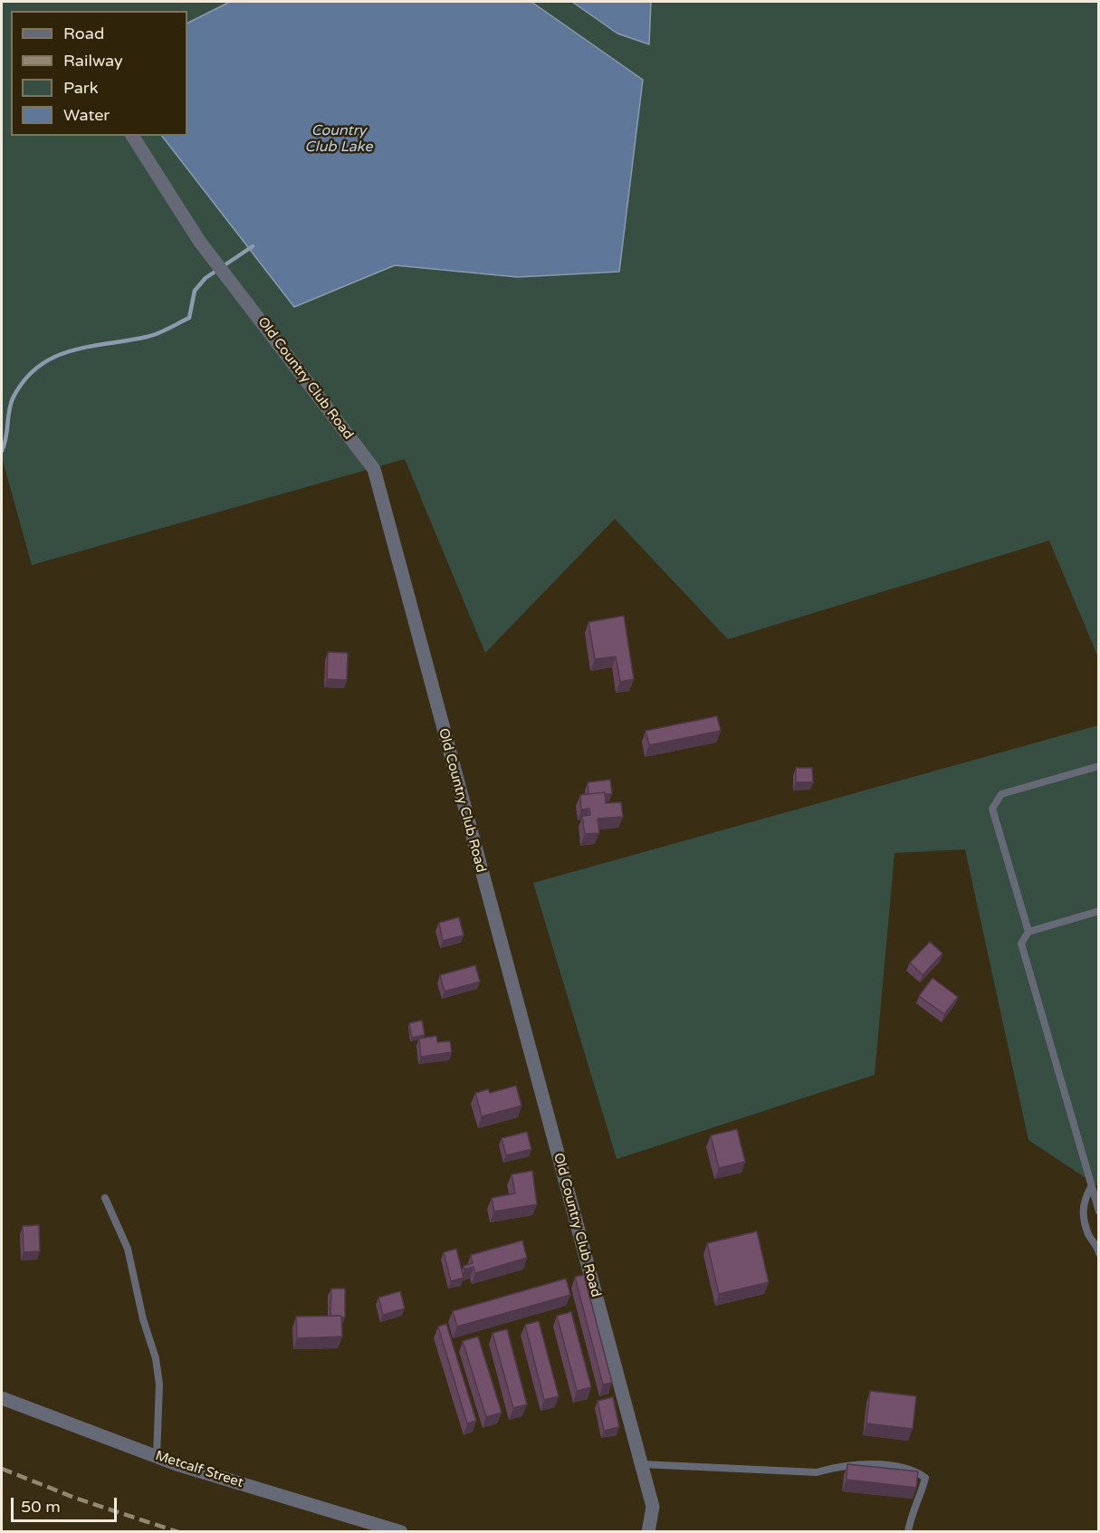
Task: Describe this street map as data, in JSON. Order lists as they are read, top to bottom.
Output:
{
  "streets": {
    "street": ["Old Country Club Road", "Metcalf Street"]
  },
  "water": ["Country Club Lake"],
  "legend": [
    "Road",
    "Railway",
    "Park",
    "Water"
  ],
  "scale_bar": "50 m"
}
